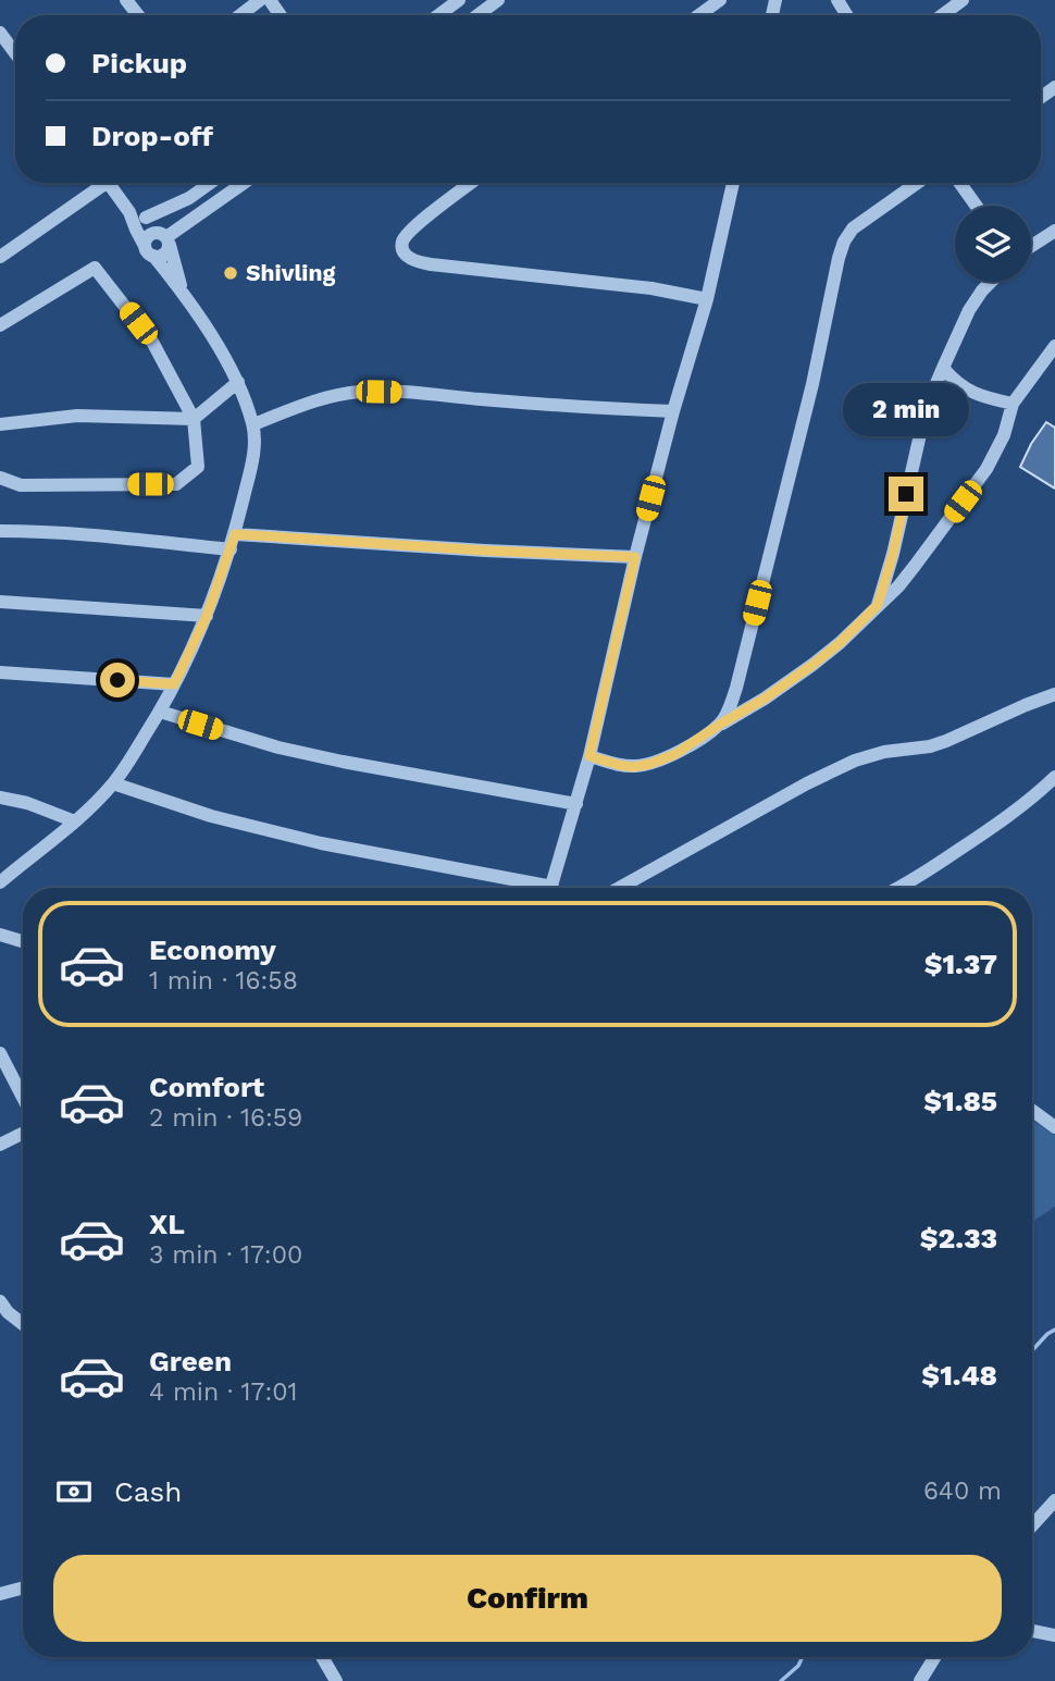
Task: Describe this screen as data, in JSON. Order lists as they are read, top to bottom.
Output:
{
  "places": ["Shivling"],
  "page": {
    "banner": ["Pickup", "Drop-off"],
    "bubble": "2 min",
    "list": [
      {
        "name": "Economy",
        "note": "1 min · 16:58",
        "value": "$1.37"
      },
      {
        "name": "Comfort",
        "note": "2 min · 16:59",
        "value": "$1.85"
      },
      {
        "name": "XL",
        "note": "3 min · 17:00",
        "value": "$2.33"
      },
      {
        "name": "Green",
        "note": "4 min · 17:01",
        "value": "$1.48"
      }
    ],
    "pay": ["Cash", "640 m"],
    "buttons": "Confirm"
  }
}
